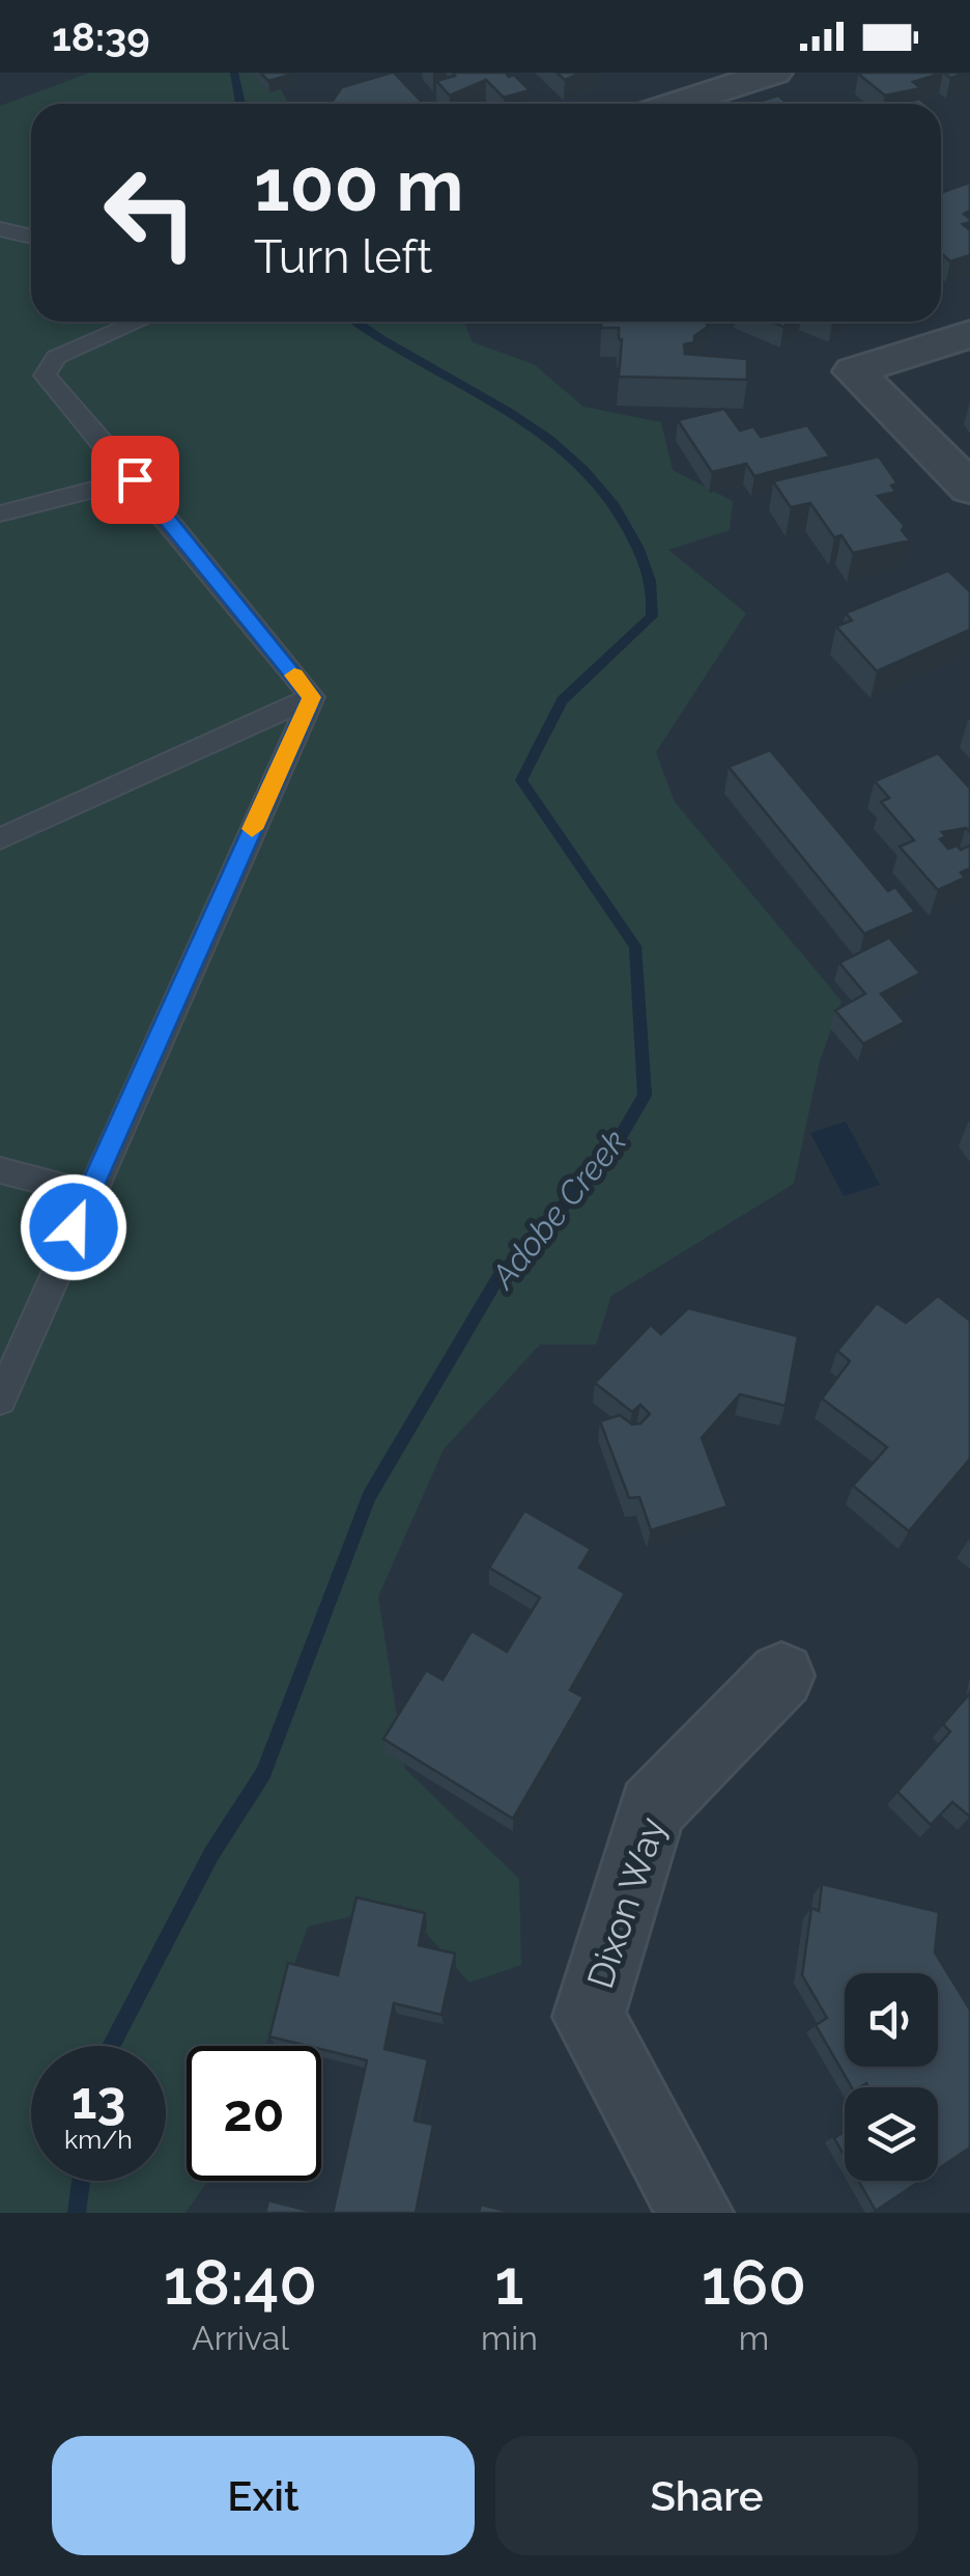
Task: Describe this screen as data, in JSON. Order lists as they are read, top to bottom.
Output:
{
  "streets": {
    "street": ["Dixon Way"]
  },
  "water": ["Adobe Creek"],
  "page": {
    "status": "18:39",
    "turn": ["100 m", "Turn left"],
    "speed": "13 km/h",
    "limit": "20",
    "eta": [
      "18:40",
      "Arrival",
      "1",
      "min",
      "160",
      "m"
    ],
    "buttons": ["Exit", "Share"]
  }
}
